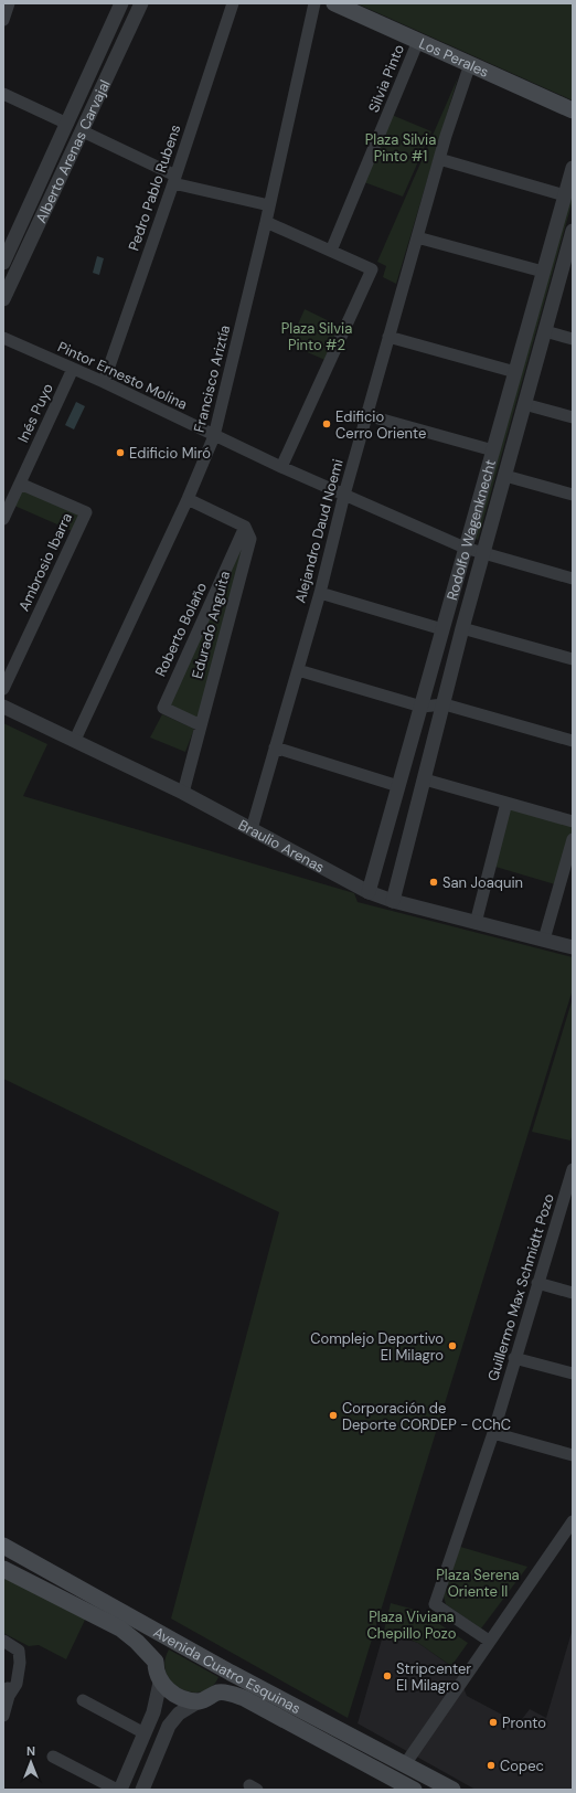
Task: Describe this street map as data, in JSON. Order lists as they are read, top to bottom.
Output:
{
  "streets": {
    "main road": ["Los Perales", "Avenida Cuatro Esquinas"],
    "street": [
      "Silvia Pinto",
      "Alberto Arenas Carvajal",
      "Pedro Pablo Rubens",
      "Pintor Ernesto Molina",
      "Francisco Ariztía",
      "Inés Puyo",
      "Rodolfo Wagenknecht",
      "Alejandro Daud Noemi",
      "Ambrosio Ibarra",
      "Edurado Anguita",
      "Roberto Bolaño",
      "Braulio Arenas",
      "Guillermo Max Schmidtt Pozo"
    ]
  },
  "crossings": [
    ["Los Perales", "Silvia Pinto"],
    ["Los Perales", "Alejandro Daud Noemi"],
    ["Pedro Pablo Rubens", "Pintor Ernesto Molina"],
    ["Pintor Ernesto Molina", "Francisco Ariztía"],
    ["Pintor Ernesto Molina", "Inés Puyo"],
    ["Pintor Ernesto Molina", "Rodolfo Wagenknecht"],
    ["Pintor Ernesto Molina", "Alejandro Daud Noemi"],
    ["Francisco Ariztía", "Braulio Arenas"],
    ["Inés Puyo", "Ambrosio Ibarra"],
    ["Rodolfo Wagenknecht", "Braulio Arenas"],
    ["Alejandro Daud Noemi", "Braulio Arenas"],
    ["Edurado Anguita", "Roberto Bolaño"],
    ["Edurado Anguita", "Braulio Arenas"]
  ],
  "parks": [
    "Plaza Silvia Pinto #1",
    "Plaza Silvia Pinto #2",
    "Plaza Serena Oriente II",
    "Plaza Viviana Chepillo Pozo"
  ],
  "places": [
    "Edificio Cerro Oriente",
    "Edificio Miró",
    "San Joaquin",
    "Complejo Deportivo El Milagro",
    "Corporación de Deporte CORDEP - CChC",
    "Stripcenter El Milagro",
    "Pronto",
    "Copec"
  ],
  "north": "top"
}
